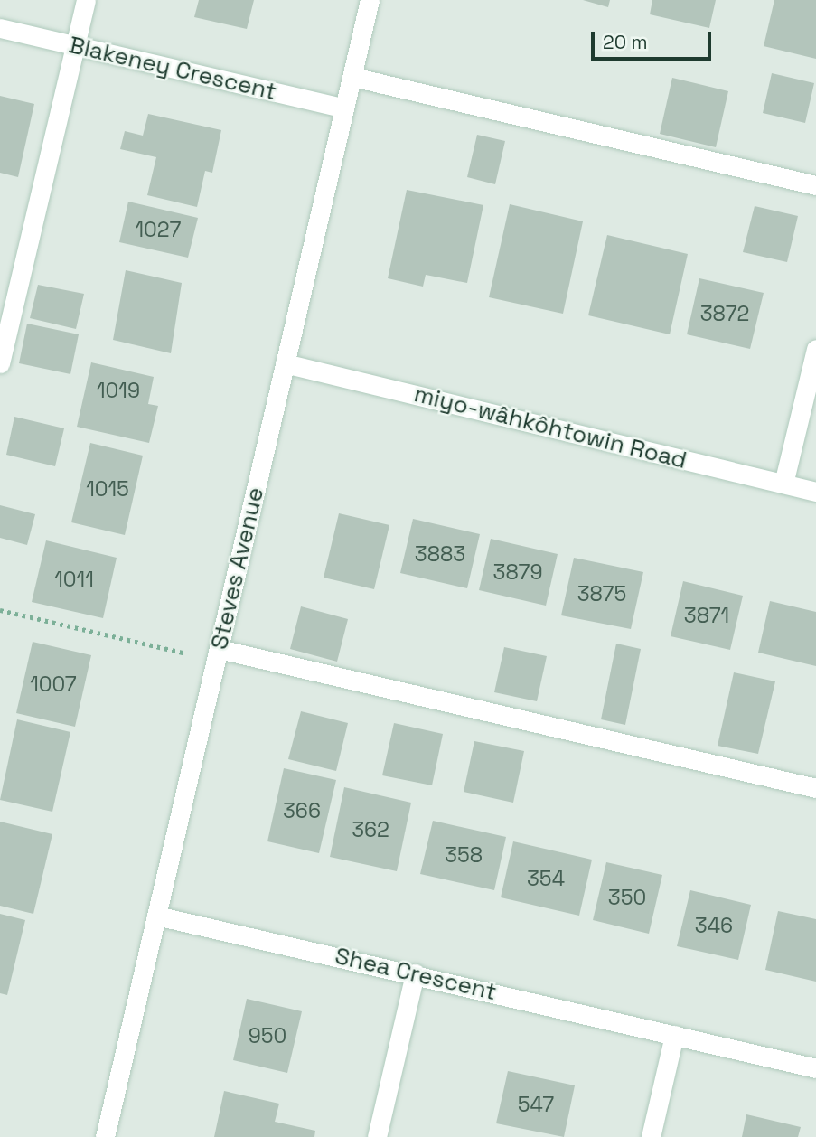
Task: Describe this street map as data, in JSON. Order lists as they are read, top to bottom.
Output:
{
  "streets": {
    "street": [
      "Blakeney Crescent",
      "miyo-wâhkôhtowin Road",
      "Steves Avenue",
      "Shea Crescent"
    ]
  },
  "crossings": [
    ["Blakeney Crescent", "Steves Avenue"],
    ["miyo-wâhkôhtowin Road", "Steves Avenue"],
    ["Steves Avenue", "Shea Crescent"]
  ],
  "house_numbers": [
    "1027",
    "3872",
    "1019",
    "1015",
    "3883",
    "3879",
    "1011",
    "3875",
    "3871",
    "1007",
    "366",
    "362",
    "358",
    "354",
    "350",
    "346",
    "950",
    "547"
  ],
  "scale_bar": "20 m"
}
